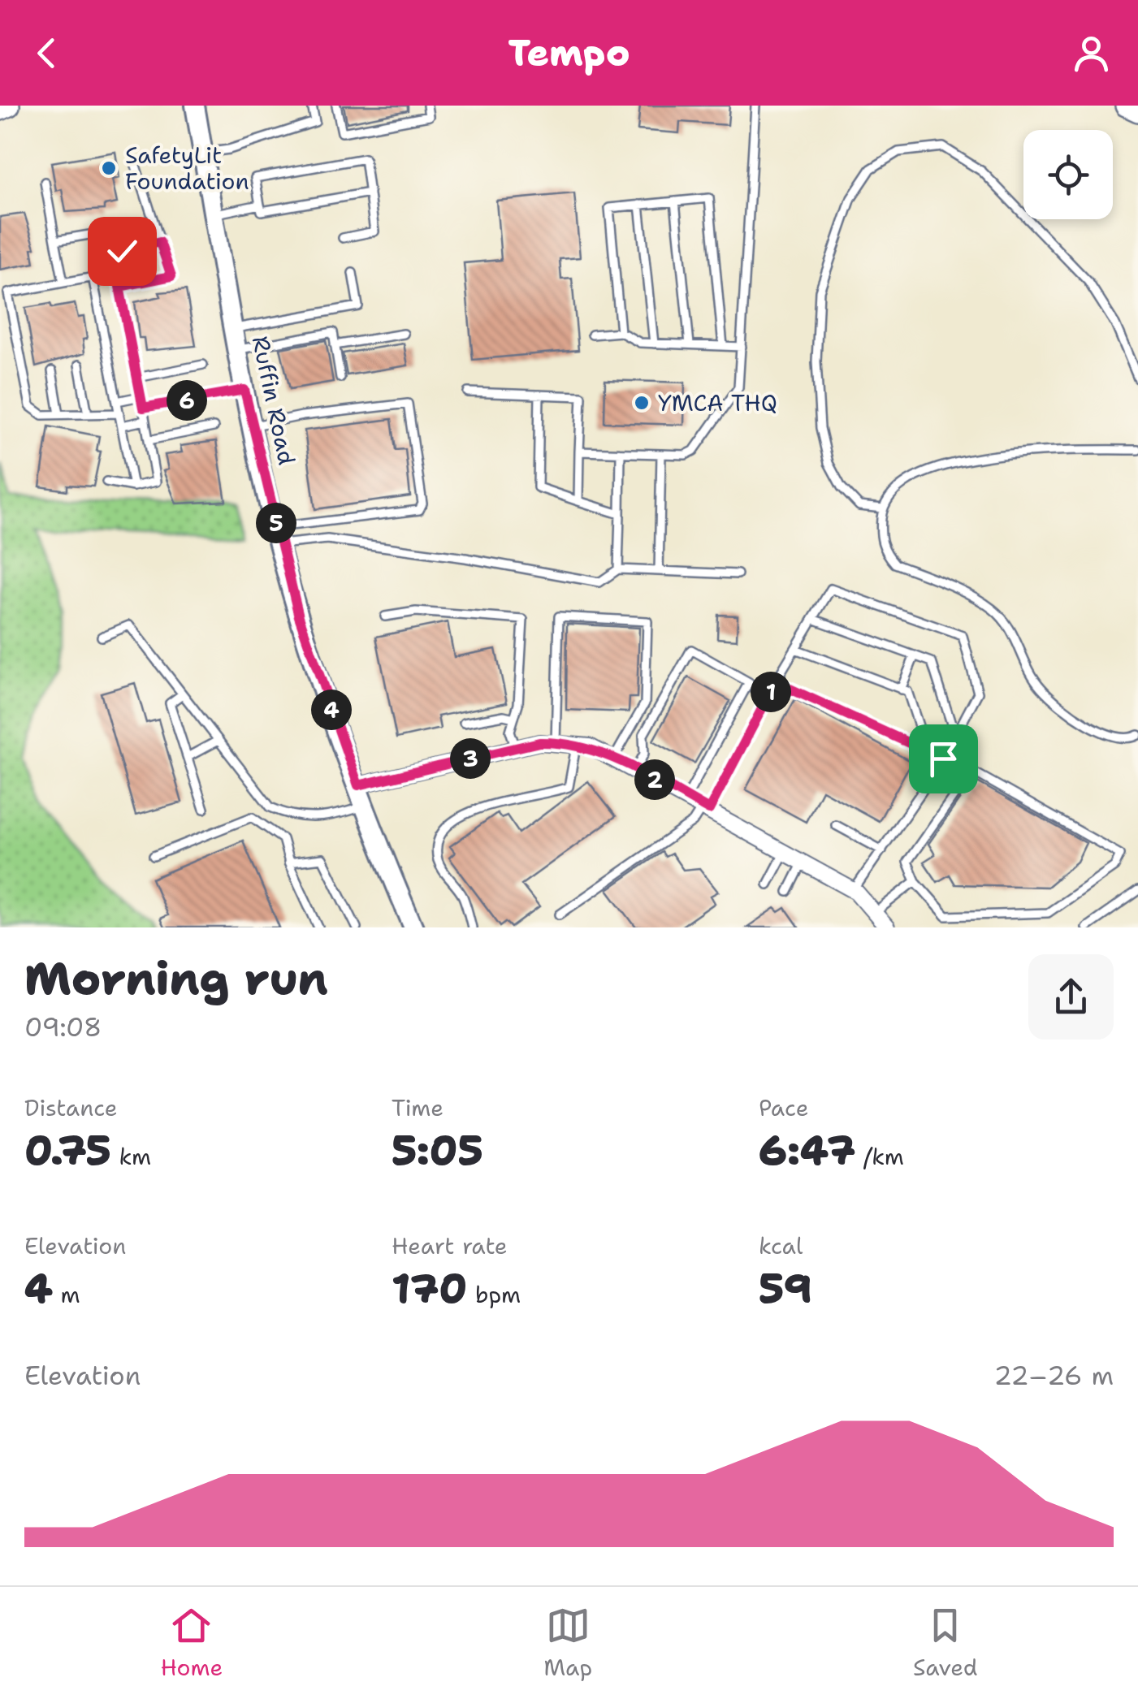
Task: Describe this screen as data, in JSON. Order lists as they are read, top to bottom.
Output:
{
  "streets": {
    "main road": ["Ruffin Road"]
  },
  "places": ["SafetyLit Foundation", "YMCA THQ"],
  "page": {
    "header": "Tempo",
    "pins": [
      "6",
      "5",
      "1",
      "4",
      "3",
      "2"
    ],
    "heading": ["Morning run", "09:08"],
    "stats": [
      ["Distance", "0.75 km"],
      ["Time", "5:05"],
      ["Pace", "6:47 /km"],
      ["Elevation", "4 m"],
      ["Heart rate", "170 bpm"],
      ["kcal", "59"]
    ],
    "chart": ["Elevation", "22–26 m"],
    "tabs": ["Home", "Map", "Saved"]
  }
}
